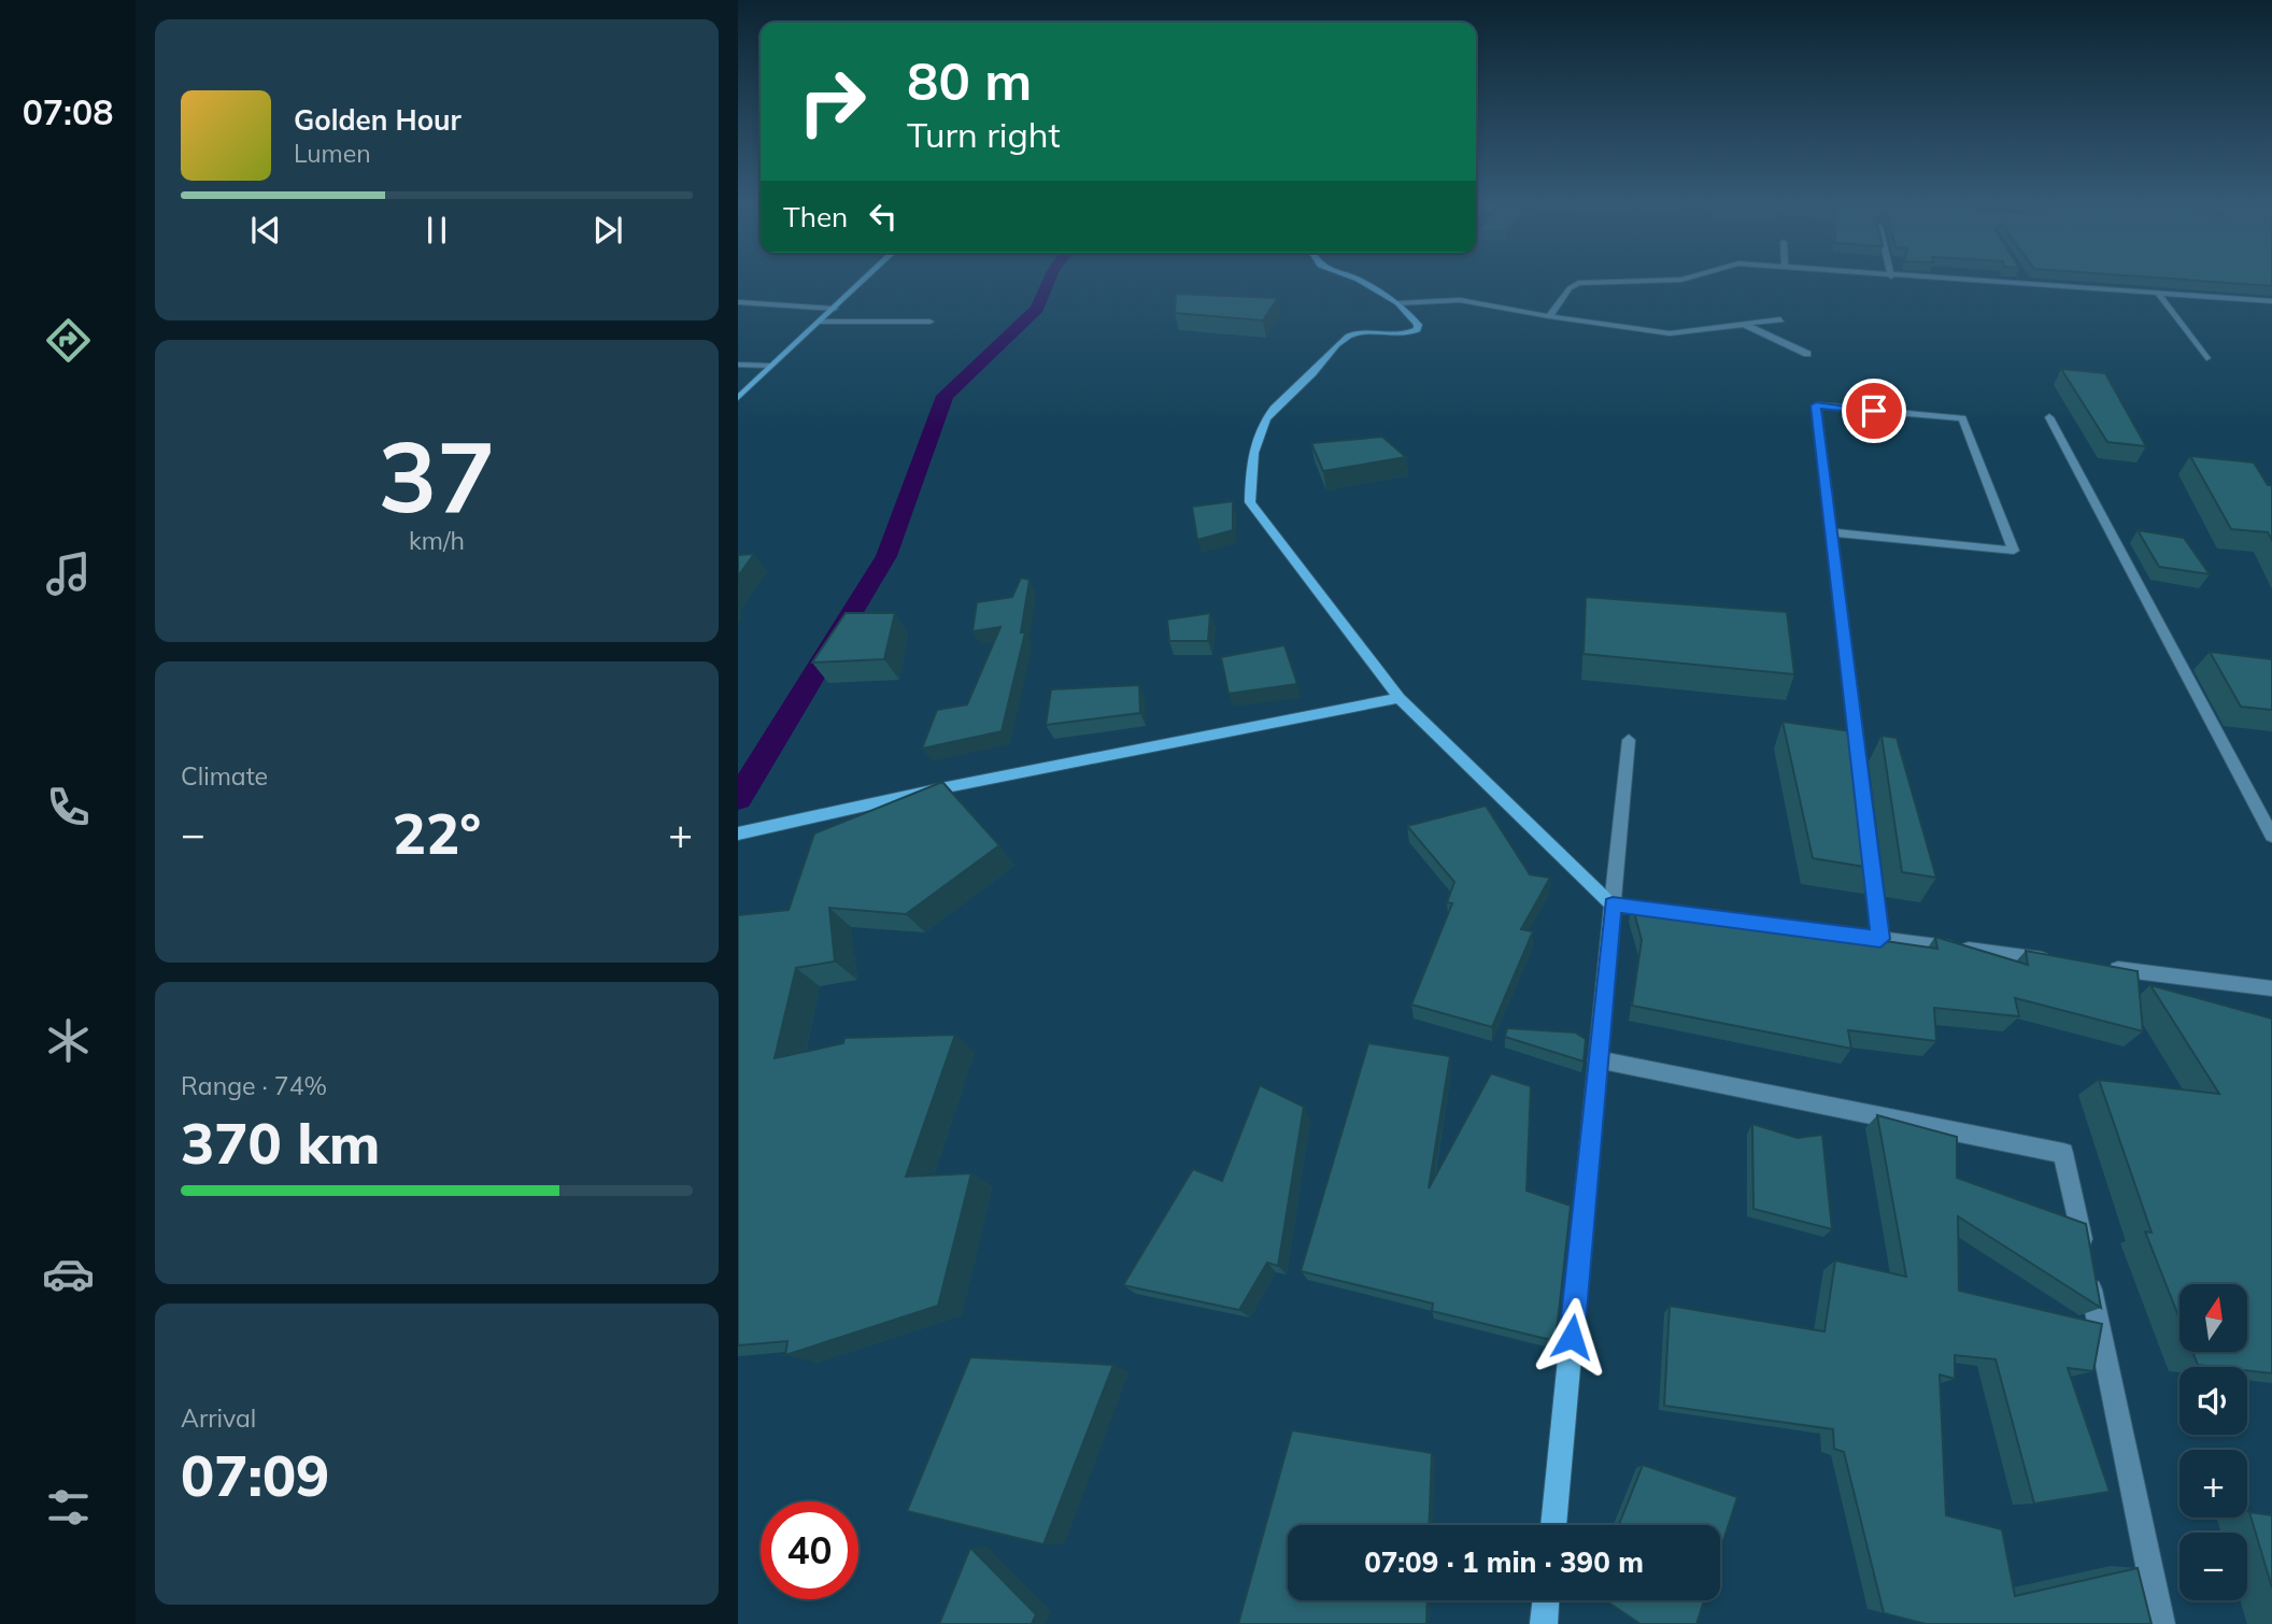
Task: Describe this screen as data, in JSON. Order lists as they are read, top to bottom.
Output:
{
  "north": "top",
  "page": {
    "tabs": "07:08",
    "turn": ["80 m", "Turn right"],
    "song": ["Golden Hour", "Lumen"],
    "then": "Then",
    "tile": [
      ["37", "km/h"],
      "Climate",
      ["Range · 74%", "370 km"],
      ["Arrival", "07:09"]
    ],
    "heat": ["−", "22°", "+"],
    "map_buttons": ["+", "−"],
    "limit": "40",
    "trip": "07:09 · 1 min · 390 m"
  }
}
